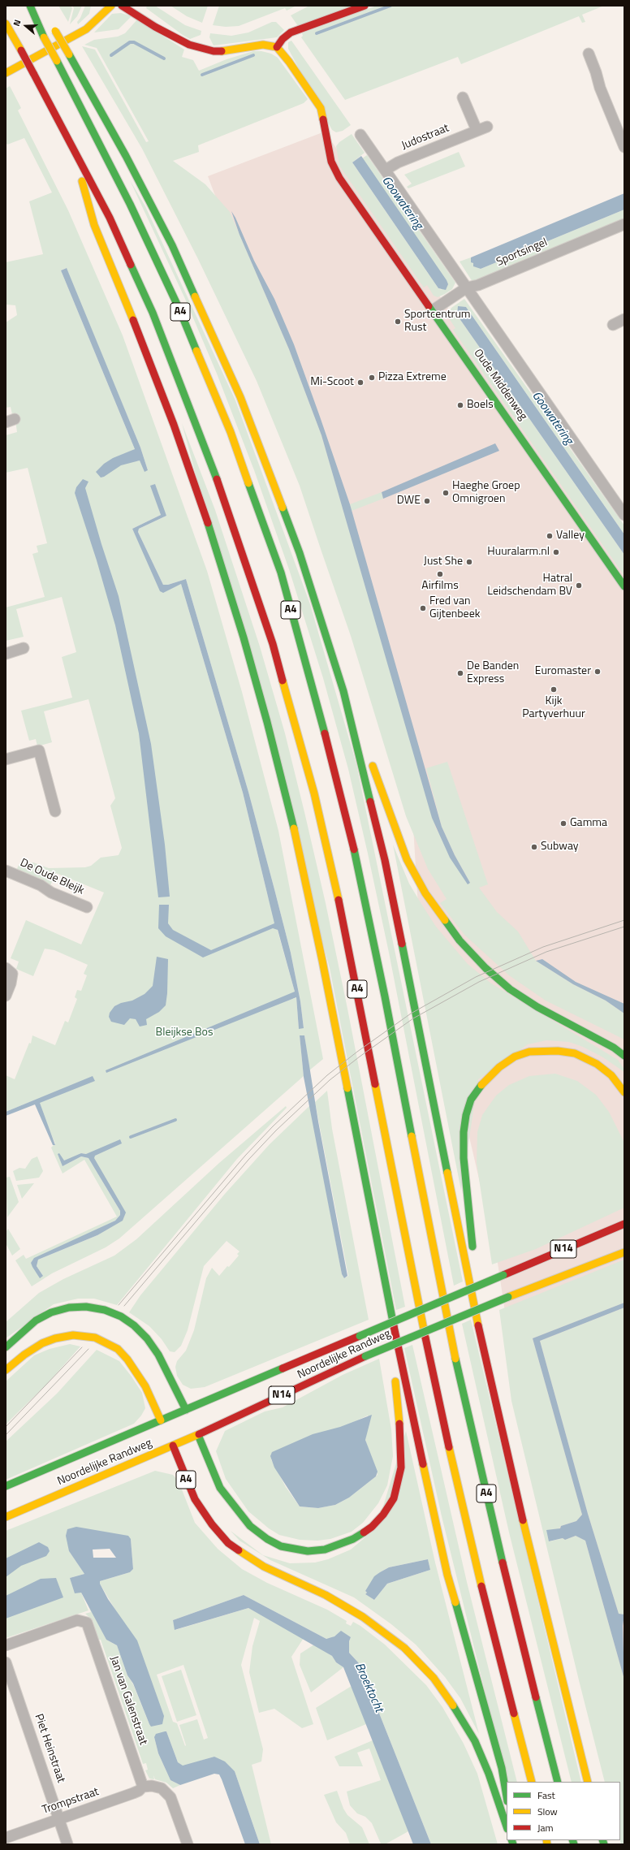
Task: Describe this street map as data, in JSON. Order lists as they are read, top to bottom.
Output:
{
  "streets": {
    "main road": [
      "A4",
      "Oude Middenweg",
      "N14",
      "Noordelijke Randweg"
    ],
    "street": [
      "Judostraat",
      "Sportsingel",
      "De Oude Bleijk",
      "Jan van Galenstraat",
      "Piet Heinstraat",
      "Trompstraat"
    ]
  },
  "crossings": [
    ["Sportsingel", "Oude Middenweg"],
    ["A4", "Noordelijke Randweg"],
    ["Jan van Galenstraat", "Trompstraat"],
    ["Piet Heinstraat", "Trompstraat"]
  ],
  "water": ["Goowatering", "Broektocht"],
  "parks": ["Bleijkse Bos"],
  "places": [
    "Sportcentrum Rust",
    "Pizza Extreme",
    "Mi-Scoot",
    "Boels",
    "Haeghe Groep Omnigroen",
    "DWE",
    "Valley",
    "Huuralarm.nl",
    "Just She",
    "Airfilms",
    "Hatral Leidschendam BV",
    "Fred van Gijtenbeek",
    "Euromaster",
    "De Banden Express",
    "Kijk Partyverhuur",
    "Gamma",
    "Subway"
  ],
  "legend": ["Fast", "Slow", "Jam"],
  "north": "left"
}
